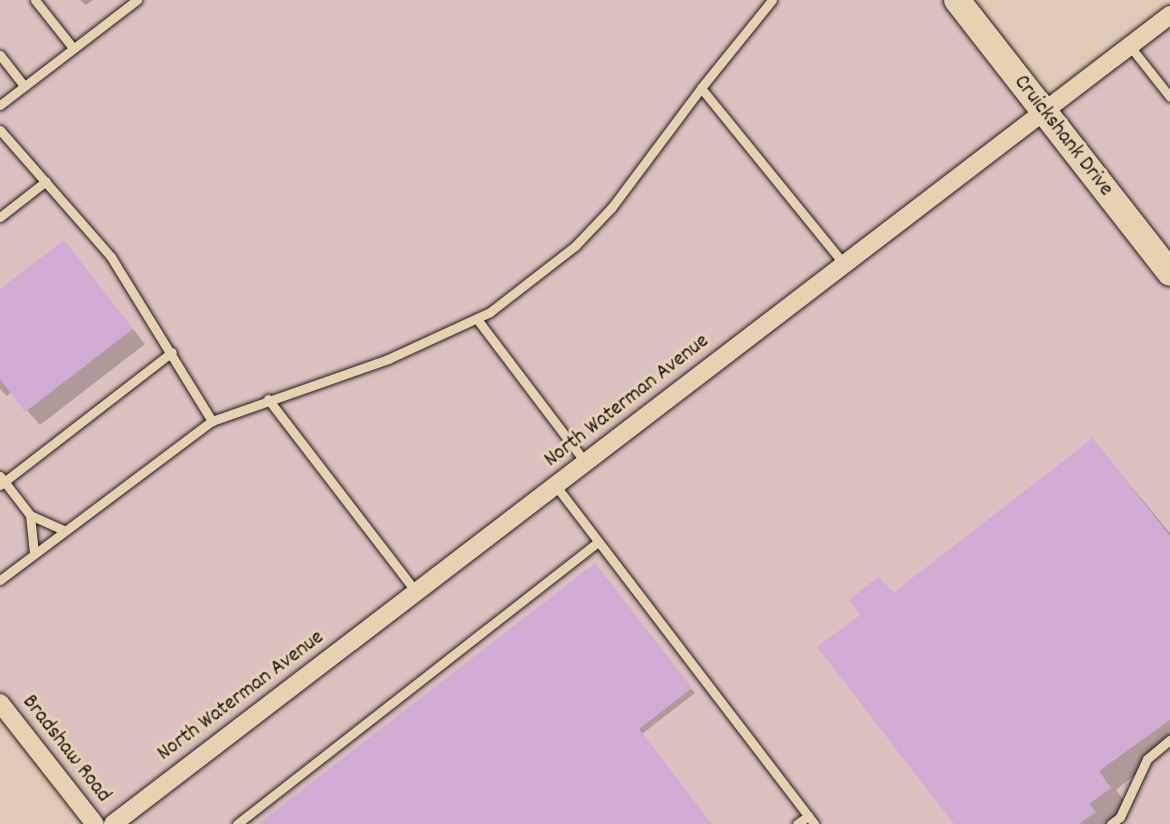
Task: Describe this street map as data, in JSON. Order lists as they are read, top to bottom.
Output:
{
  "streets": {
    "street": ["Cruickshank Drive", "North Waterman Avenue", "Bradshaw Road"]
  },
  "crossings": [
    ["Cruickshank Drive", "North Waterman Avenue"]
  ]
}
